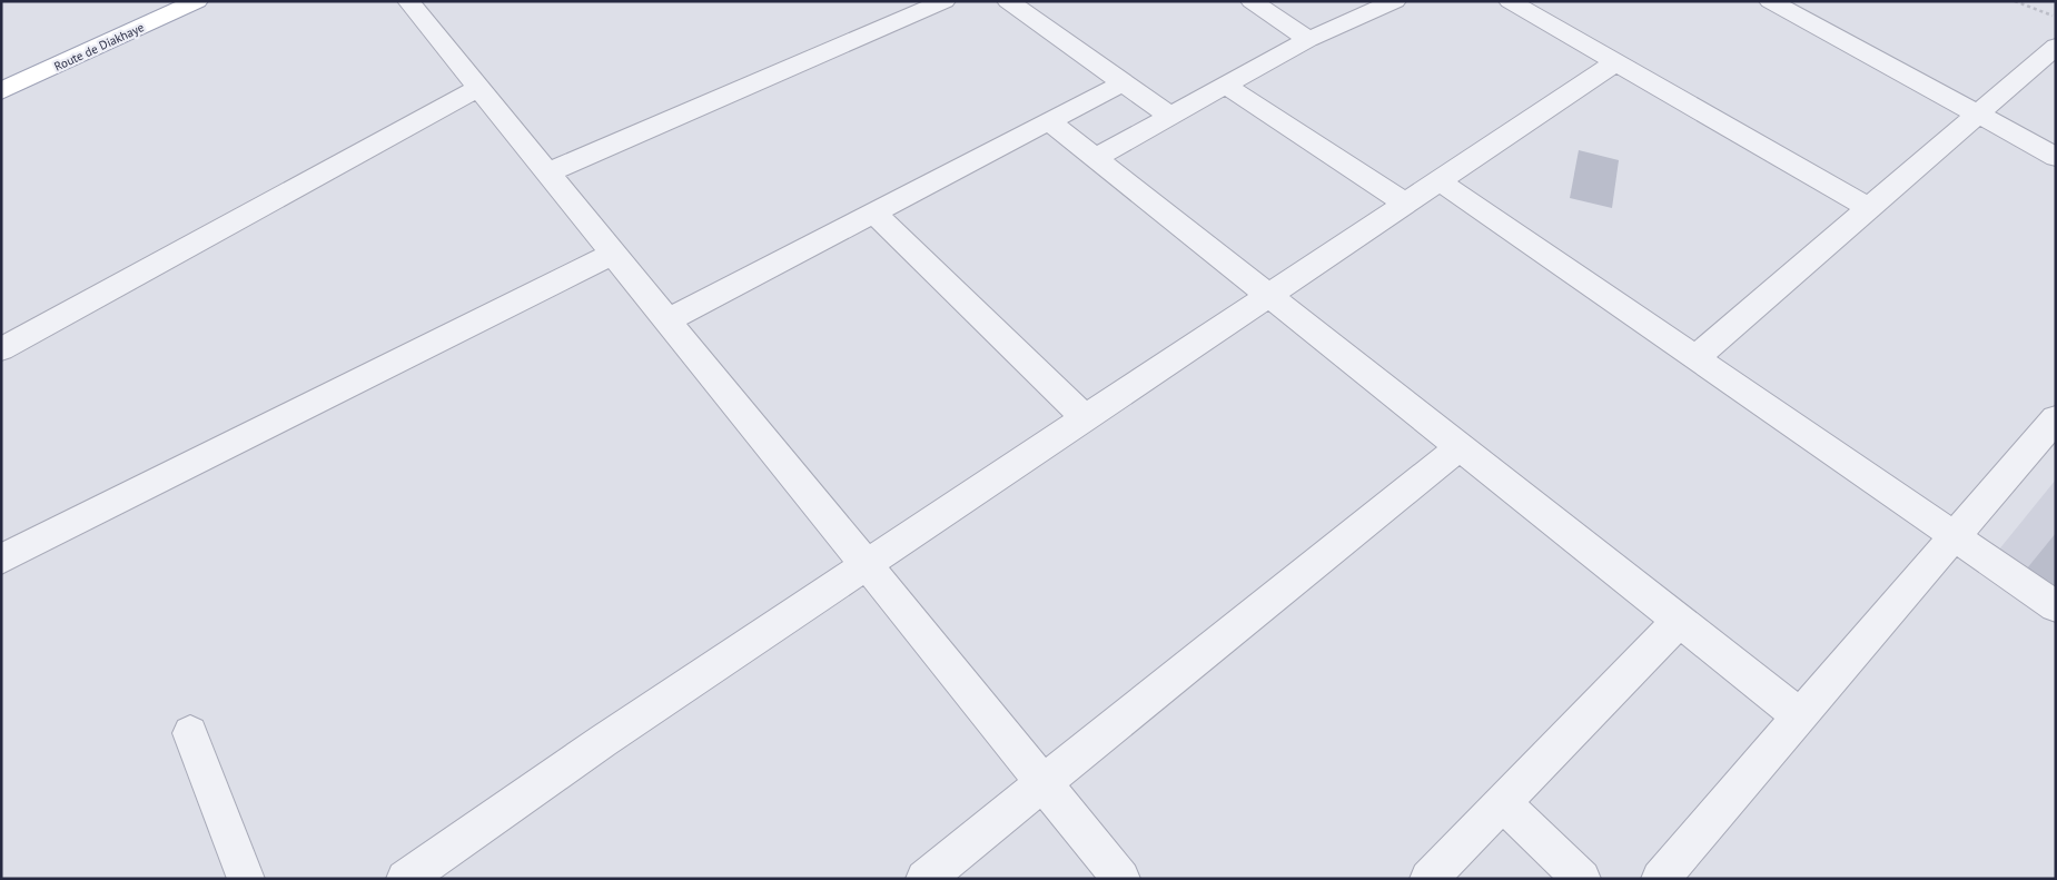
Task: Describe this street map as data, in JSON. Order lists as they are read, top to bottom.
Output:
{
  "streets": {
    "main road": ["Route de Diakhaye"]
  }
}
